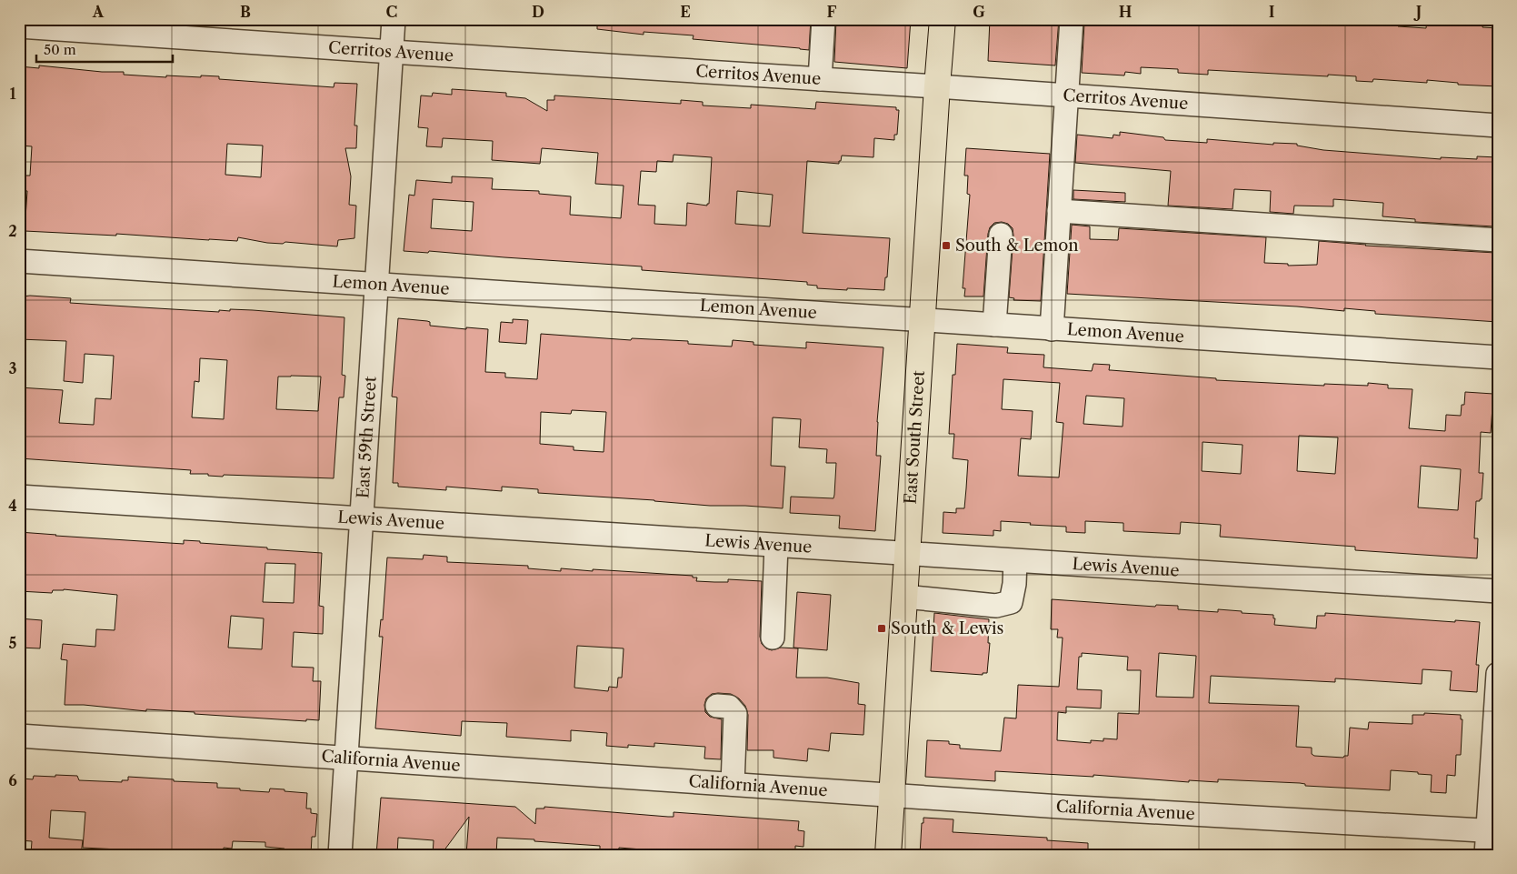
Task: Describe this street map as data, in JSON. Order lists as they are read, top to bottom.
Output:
{
  "streets": {
    "main road": ["East South Street"],
    "street": [
      "Cerritos Avenue",
      "Lemon Avenue",
      "East 59th Street",
      "Lewis Avenue",
      "California Avenue"
    ]
  },
  "crossings": [
    ["Cerritos Avenue", "East 59th Street"],
    ["Cerritos Avenue", "East South Street"],
    ["Lemon Avenue", "East 59th Street"],
    ["Lemon Avenue", "East South Street"],
    ["East 59th Street", "Lewis Avenue"],
    ["East 59th Street", "California Avenue"],
    ["East South Street", "Lewis Avenue"],
    ["East South Street", "California Avenue"]
  ],
  "places": {
    "transit": ["South & Lemon", "South & Lewis"]
  },
  "scale_bar": "50 m",
  "grid": {
    "columns": [
      "A",
      "B",
      "C",
      "D",
      "E",
      "F",
      "G",
      "H",
      "I",
      "J"
    ],
    "rows": [
      "1",
      "2",
      "3",
      "4",
      "5",
      "6"
    ]
  }
}
